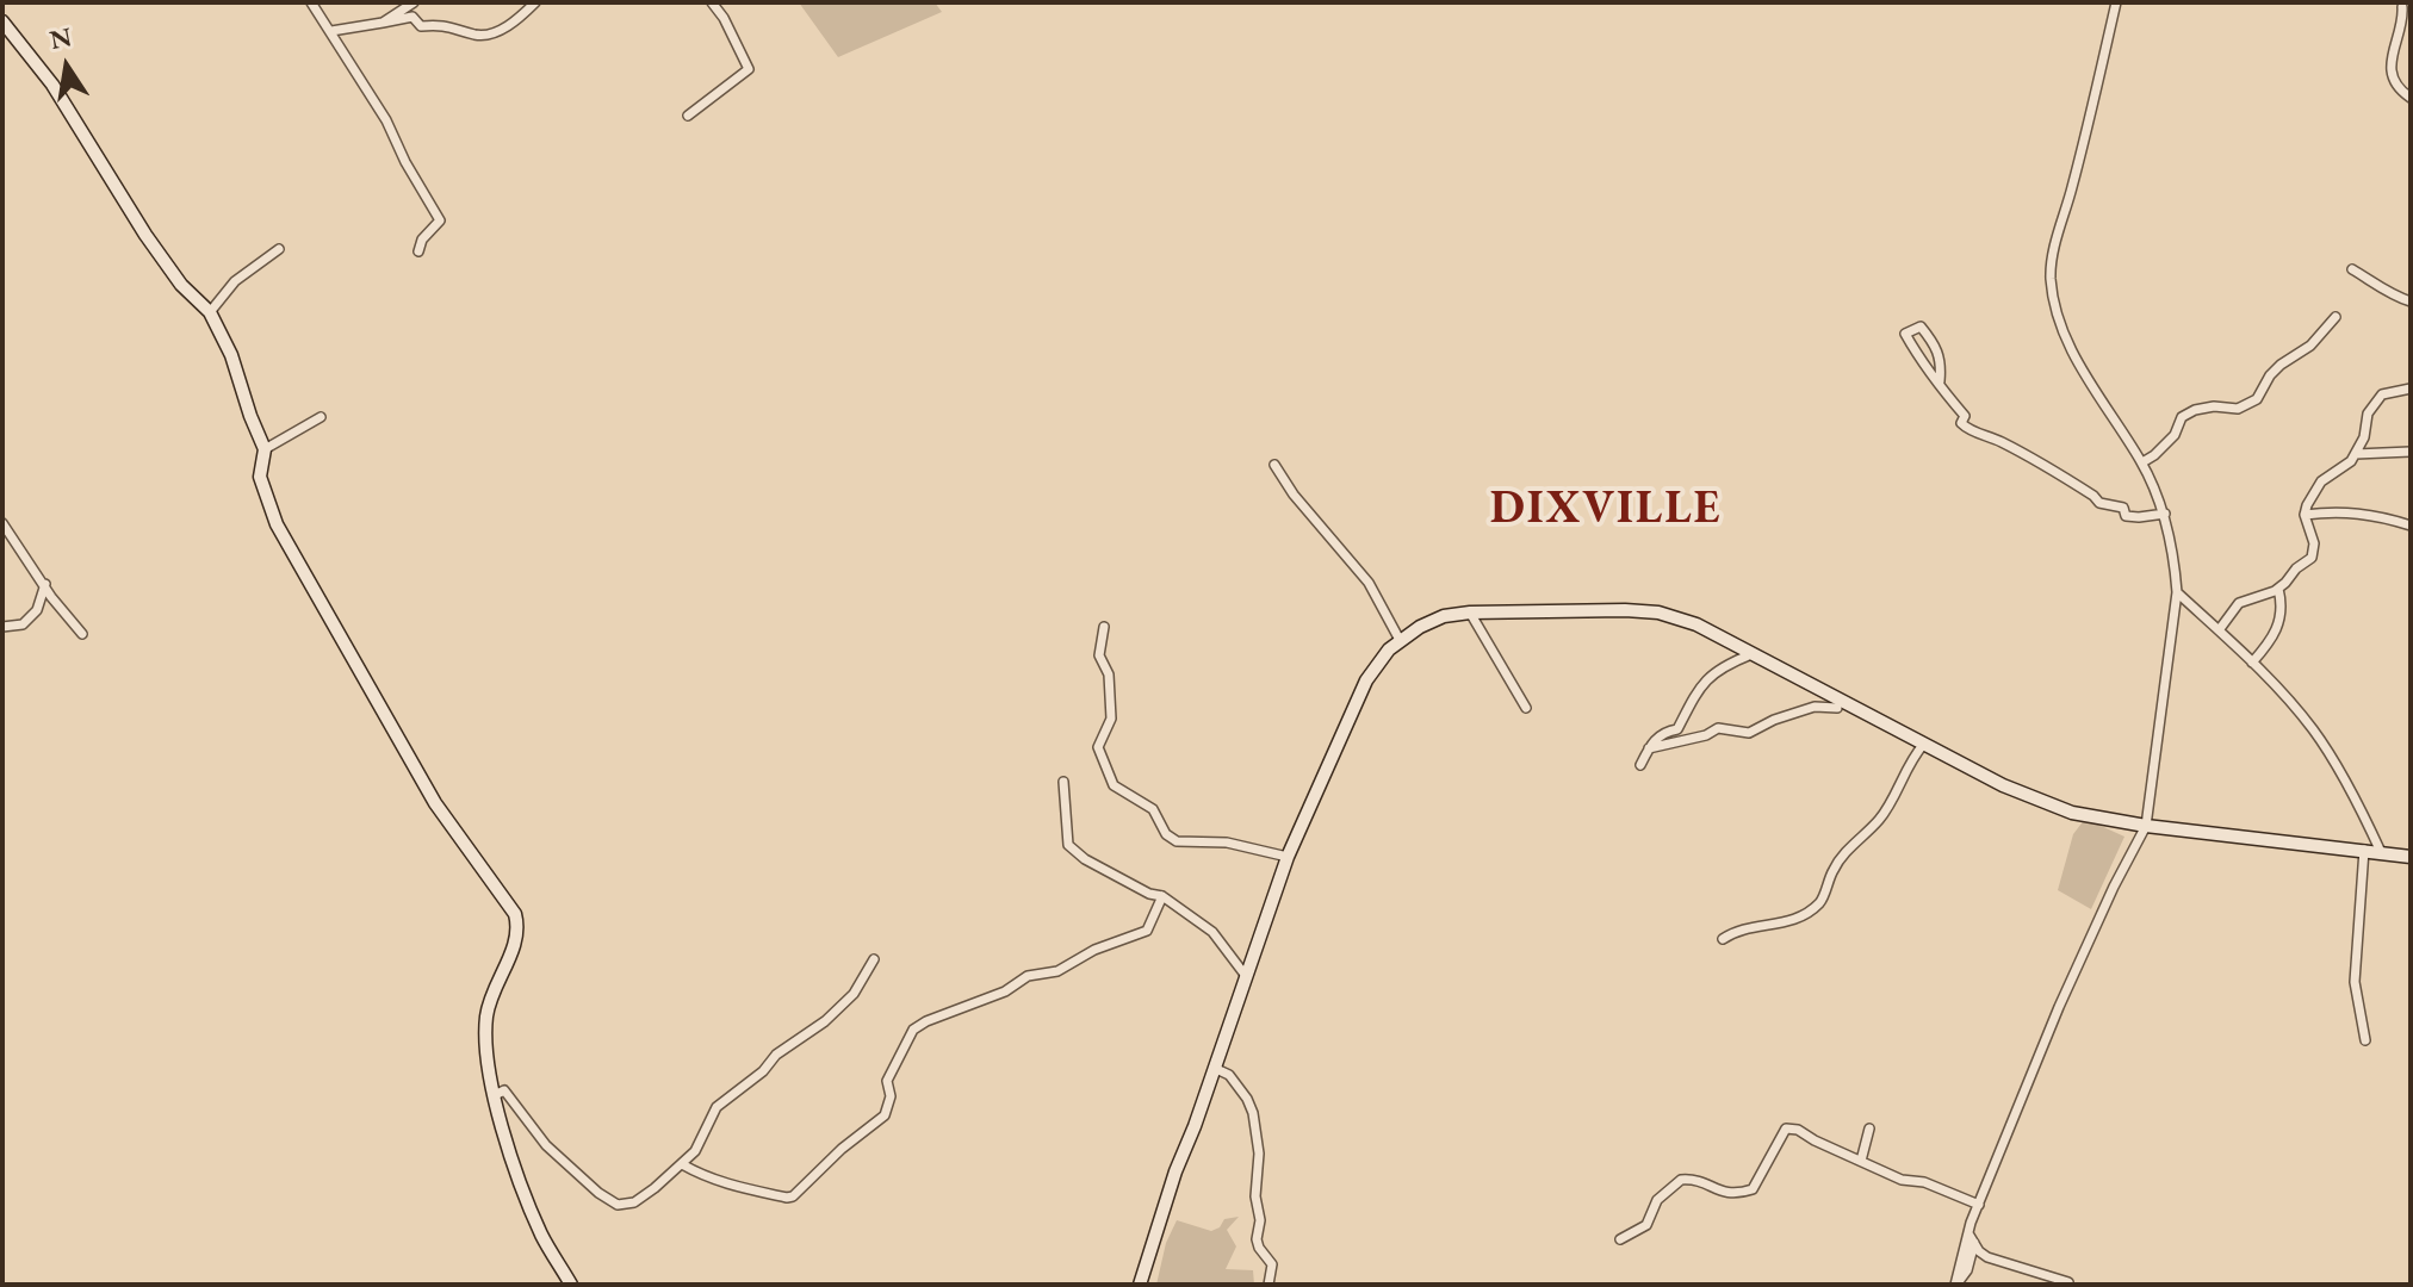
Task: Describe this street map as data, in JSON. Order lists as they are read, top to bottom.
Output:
{
  "districts": ["DIXVILLE"],
  "north": "top"
}
